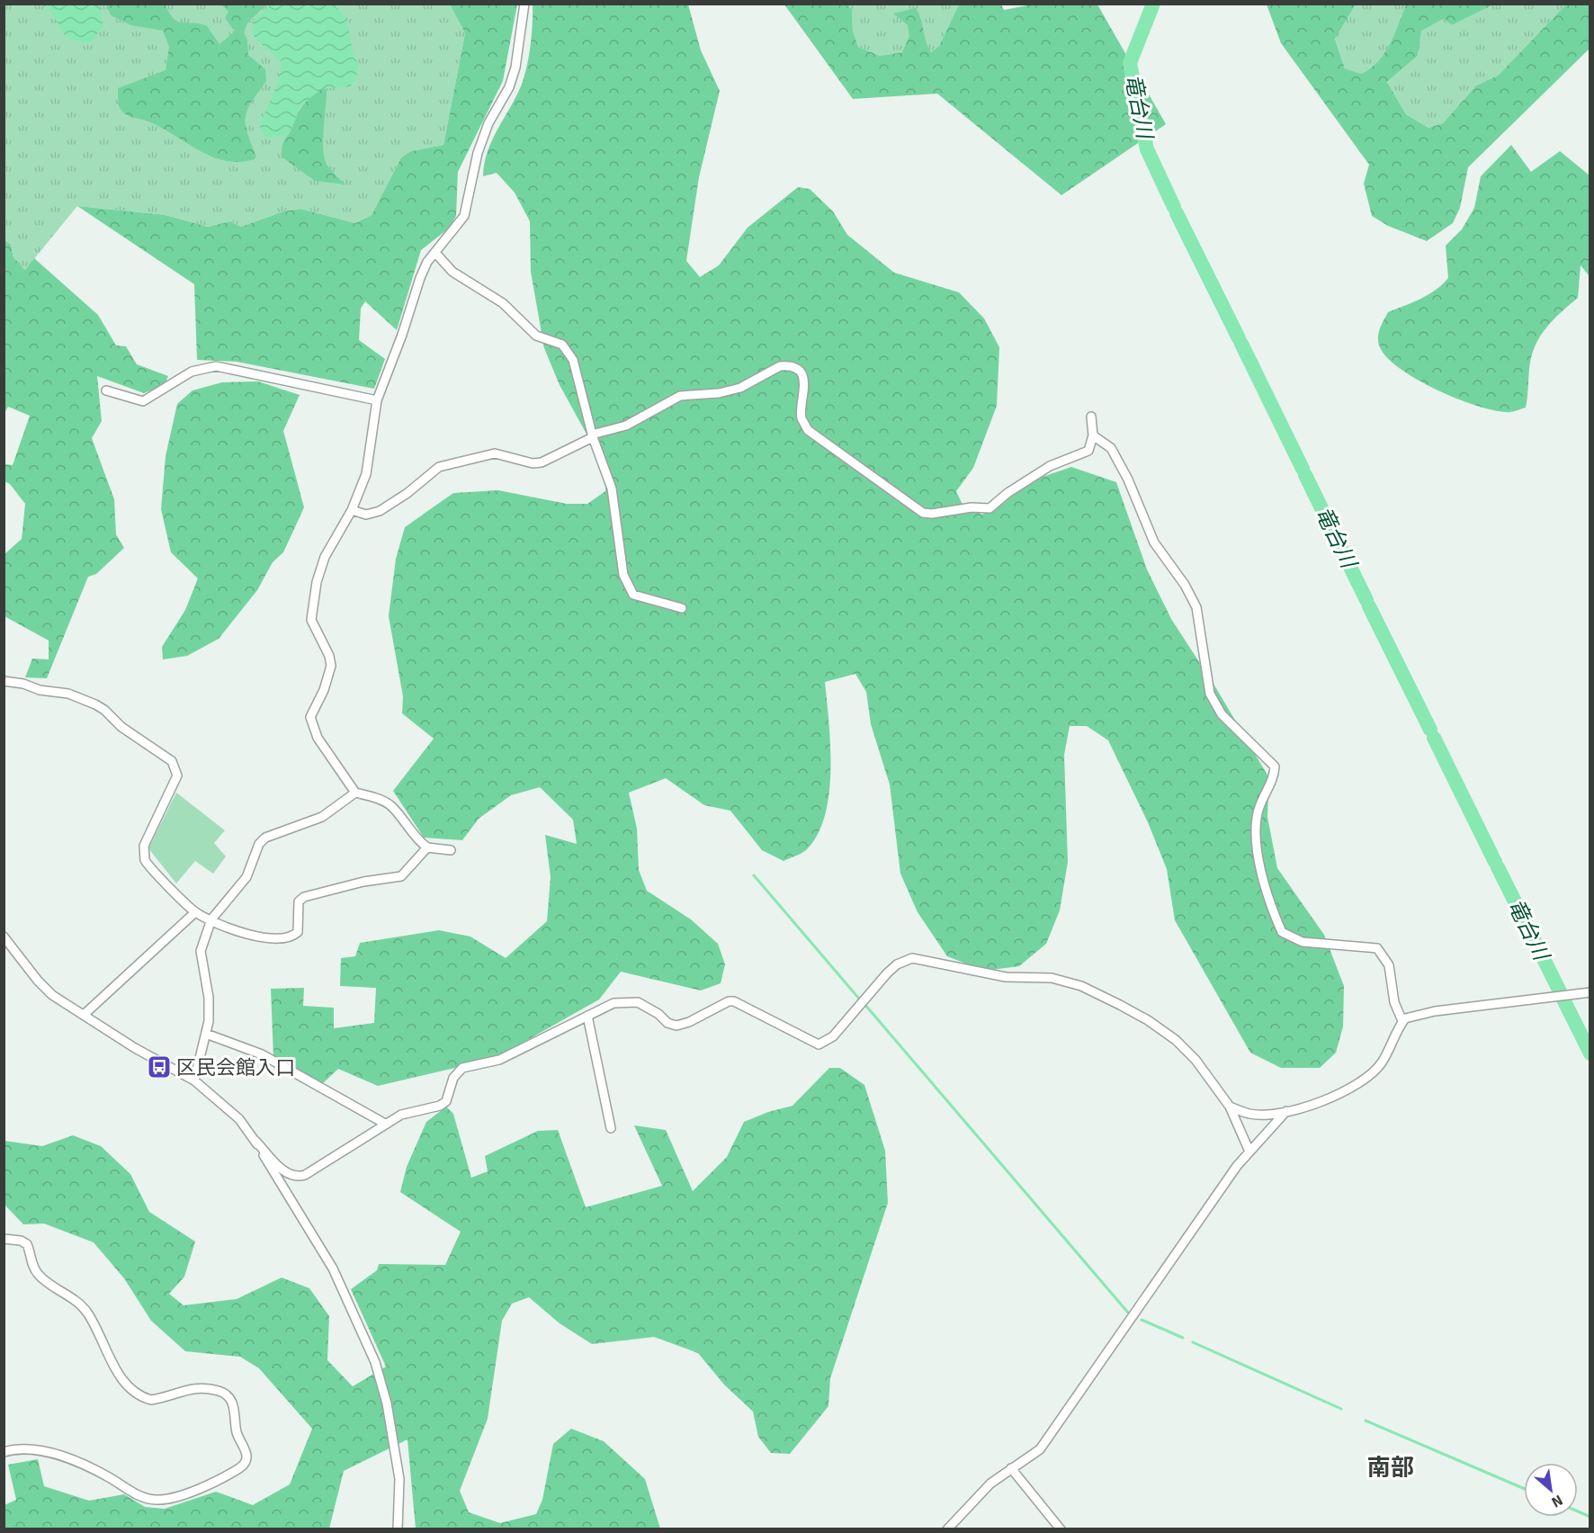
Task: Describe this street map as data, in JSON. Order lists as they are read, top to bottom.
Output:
{
  "districts": ["南部"],
  "water": ["竜台川"],
  "places": {
    "bus stop": ["区民会館入口"]
  },
  "north": "bottom right"
}
